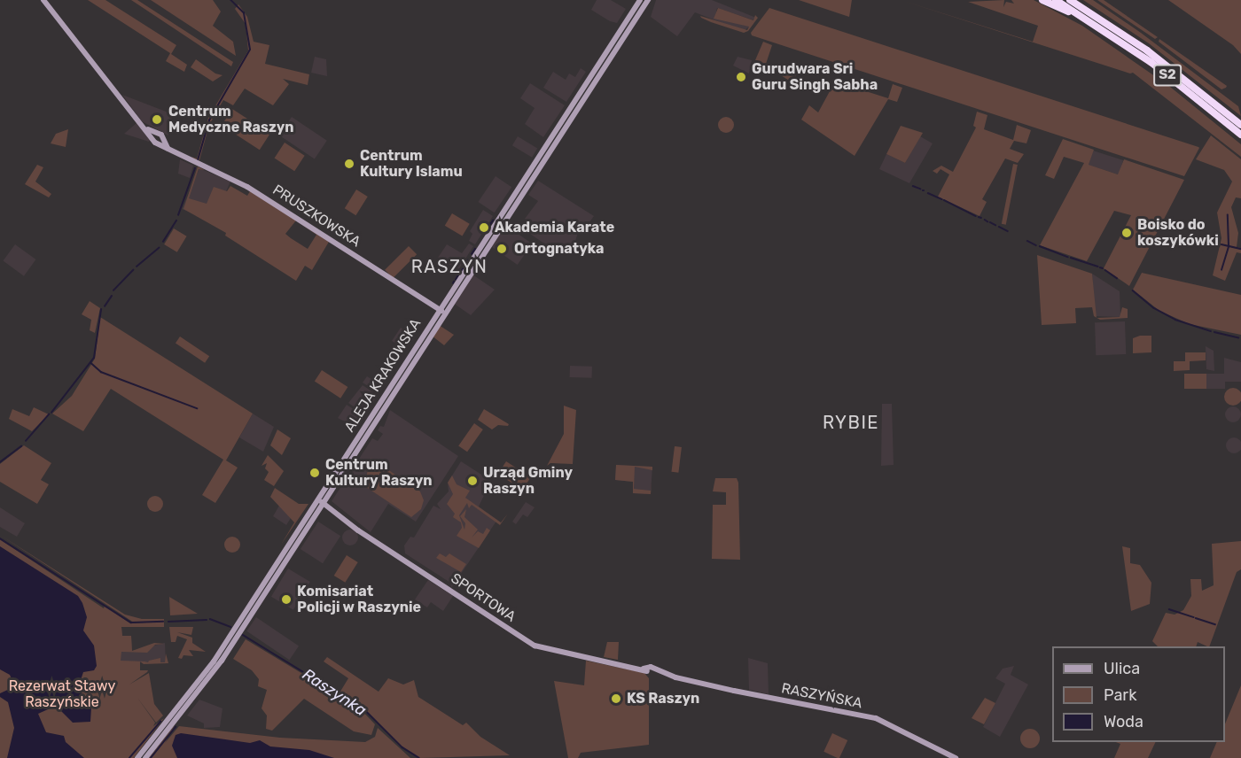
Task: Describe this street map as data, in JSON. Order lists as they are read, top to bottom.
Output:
{
  "streets": {
    "highway": ["S2"],
    "main road": [
      "PRUSZKOWSKA",
      "ALEJA KRAKOWSKA",
      "SPORTOWA",
      "RASZYŃSKA"
    ]
  },
  "crossings": [
    ["PRUSZKOWSKA", "ALEJA KRAKOWSKA"],
    ["ALEJA KRAKOWSKA", "SPORTOWA"],
    ["SPORTOWA", "RASZYŃSKA"]
  ],
  "districts": ["RASZYN", "RYBIE"],
  "water": ["Raszynka"],
  "parks": ["Rezerwat Stawy Raszyńskie"],
  "places": [
    "Gurudwara Sri Guru Singh Sabha",
    "Centrum Medyczne Raszyn",
    "Centrum Kultury Islamu",
    "Akademia Karate",
    "Boisko do koszykówki",
    "Ortognatyka",
    "Centrum Kultury Raszyn",
    "Urząd Gminy Raszyn",
    "Komisariat Policji w Raszynie",
    "KS Raszyn"
  ],
  "legend": ["Ulica", "Park", "Woda"]
}
